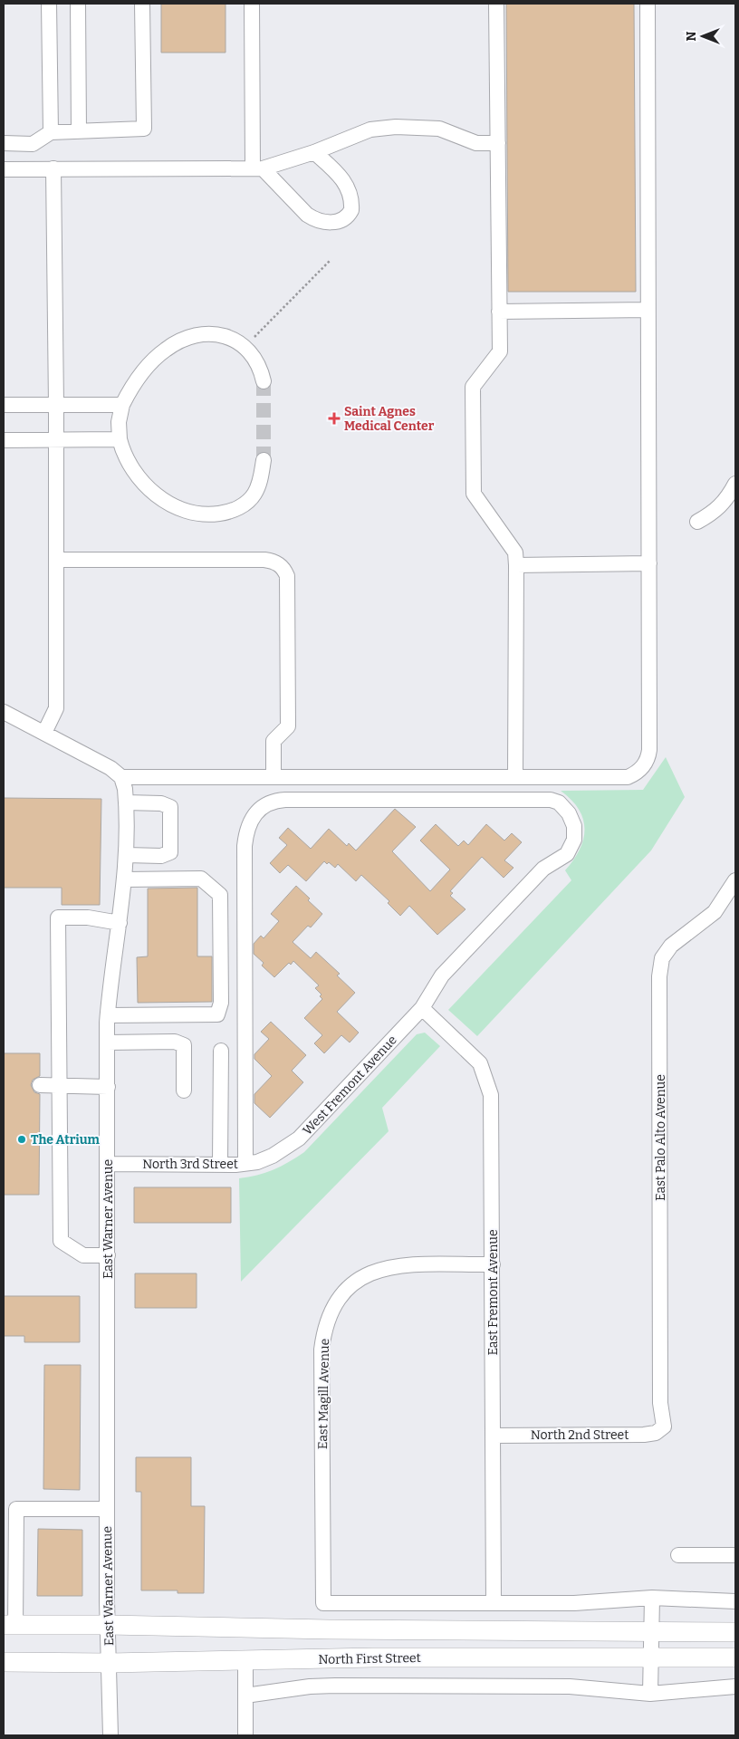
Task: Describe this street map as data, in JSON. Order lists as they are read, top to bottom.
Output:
{
  "streets": {
    "main road": ["North First Street"],
    "street": [
      "West Fremont Avenue",
      "East Palo Alto Avenue",
      "North 3rd Street",
      "East Warner Avenue",
      "East Fremont Avenue",
      "East Magill Avenue",
      "North 2nd Street"
    ]
  },
  "crossings": [
    ["West Fremont Avenue", "North 3rd Street"],
    ["West Fremont Avenue", "East Fremont Avenue"],
    ["East Palo Alto Avenue", "North 2nd Street"],
    ["North 3rd Street", "East Warner Avenue"],
    ["East Warner Avenue", "North First Street"],
    ["East Fremont Avenue", "East Magill Avenue"],
    ["East Fremont Avenue", "North 2nd Street"]
  ],
  "places": {
    "health": ["Saint Agnes Medical Center"],
    "other": ["The Atrium"]
  },
  "north": "left"
}
